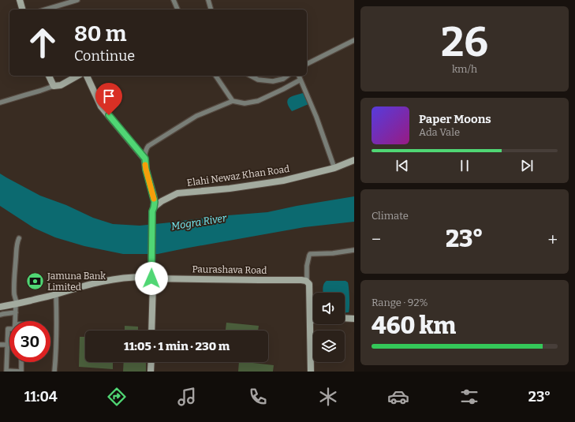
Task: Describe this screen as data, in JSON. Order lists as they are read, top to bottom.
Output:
{
  "streets": {
    "street": ["Elahi Newaz Khan Road", "Paurashava Road"]
  },
  "water": ["Mogra River"],
  "places": {
    "bank": ["Jamuna Bank Limited"]
  },
  "page": {
    "tile": [
      ["26", "km/h"],
      "Climate",
      ["Range · 92%", "460 km"]
    ],
    "turn": ["80 m", "Continue"],
    "song": ["Paper Moons", "Ada Vale"],
    "heat": ["−", "23°", "+"],
    "limit": "30",
    "trip": "11:05 · 1 min · 230 m",
    "tabs": ["11:04", "23°"]
  }
}
